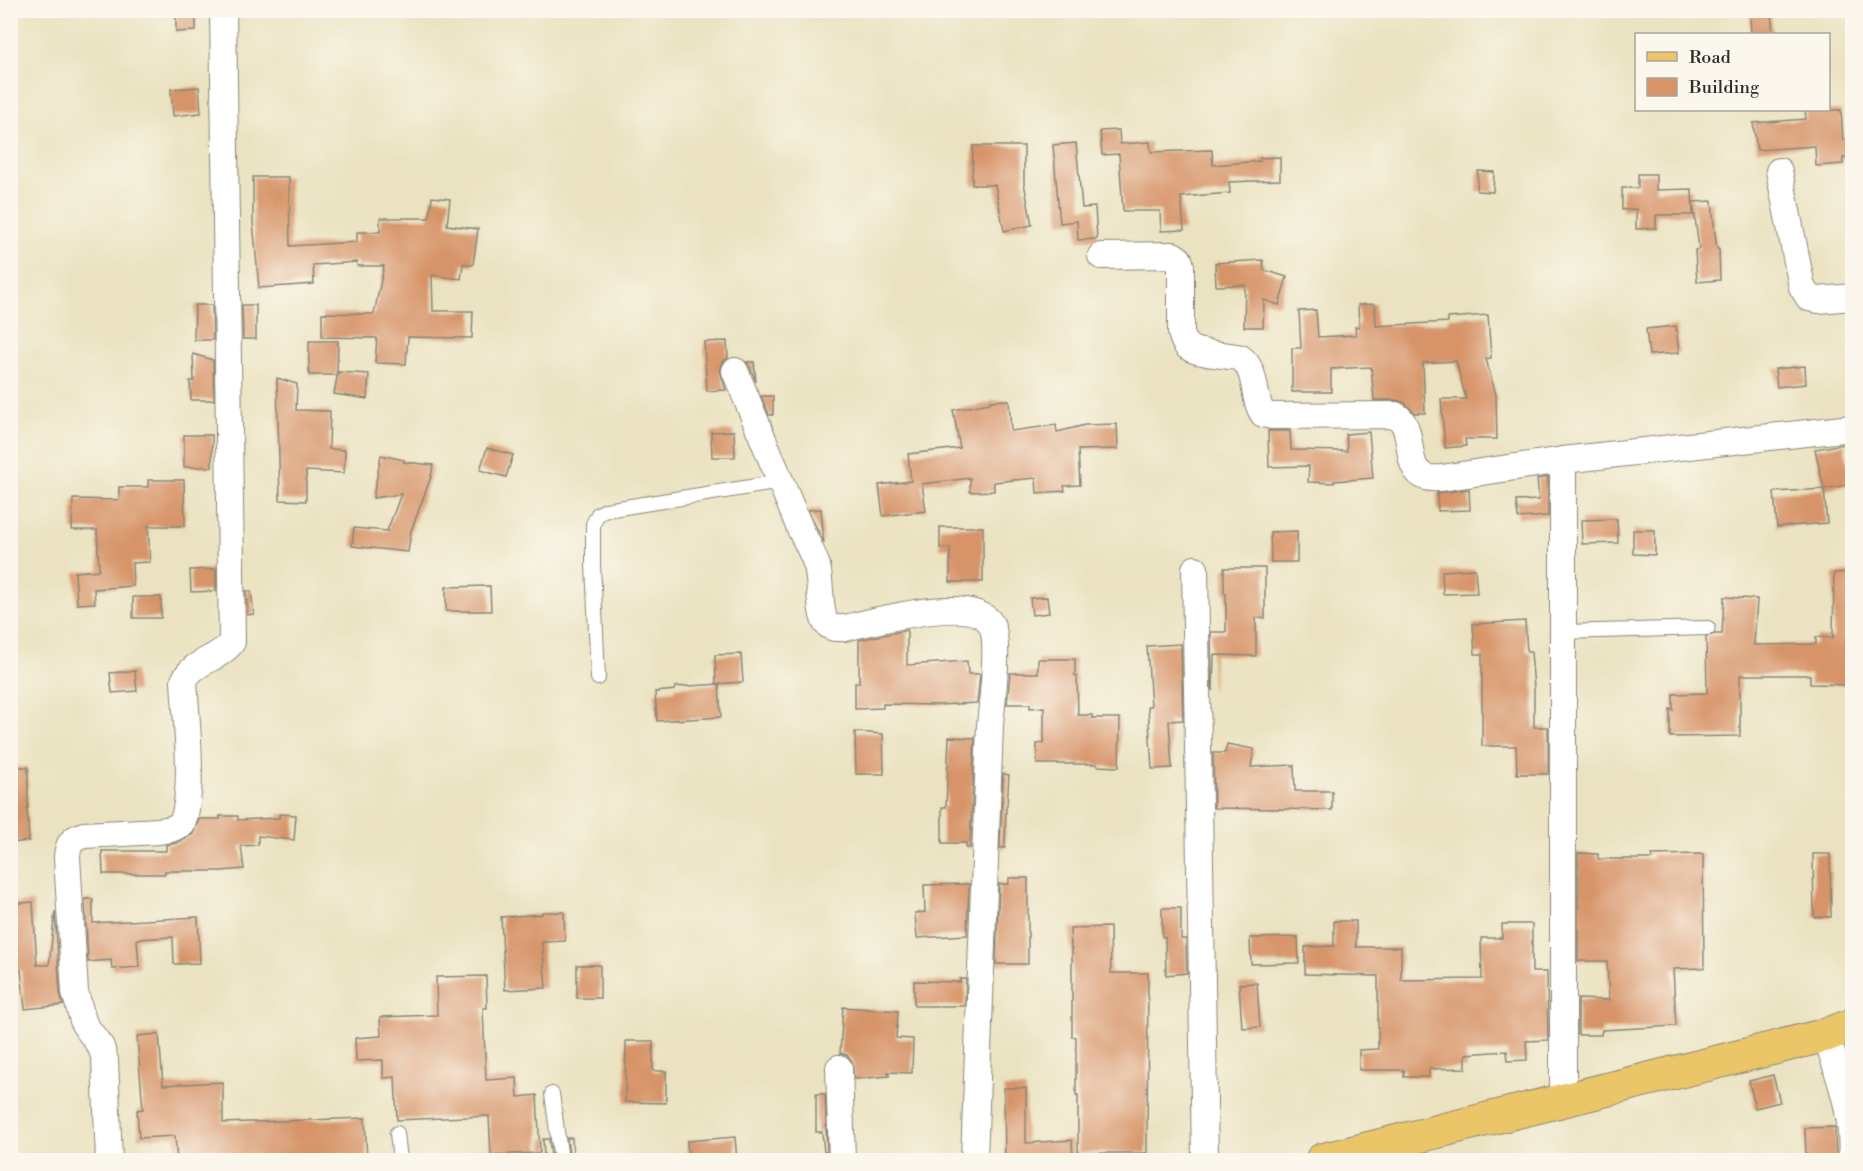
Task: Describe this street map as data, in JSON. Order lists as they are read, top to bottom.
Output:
{
  "legend": ["Road", "Building"]
}
